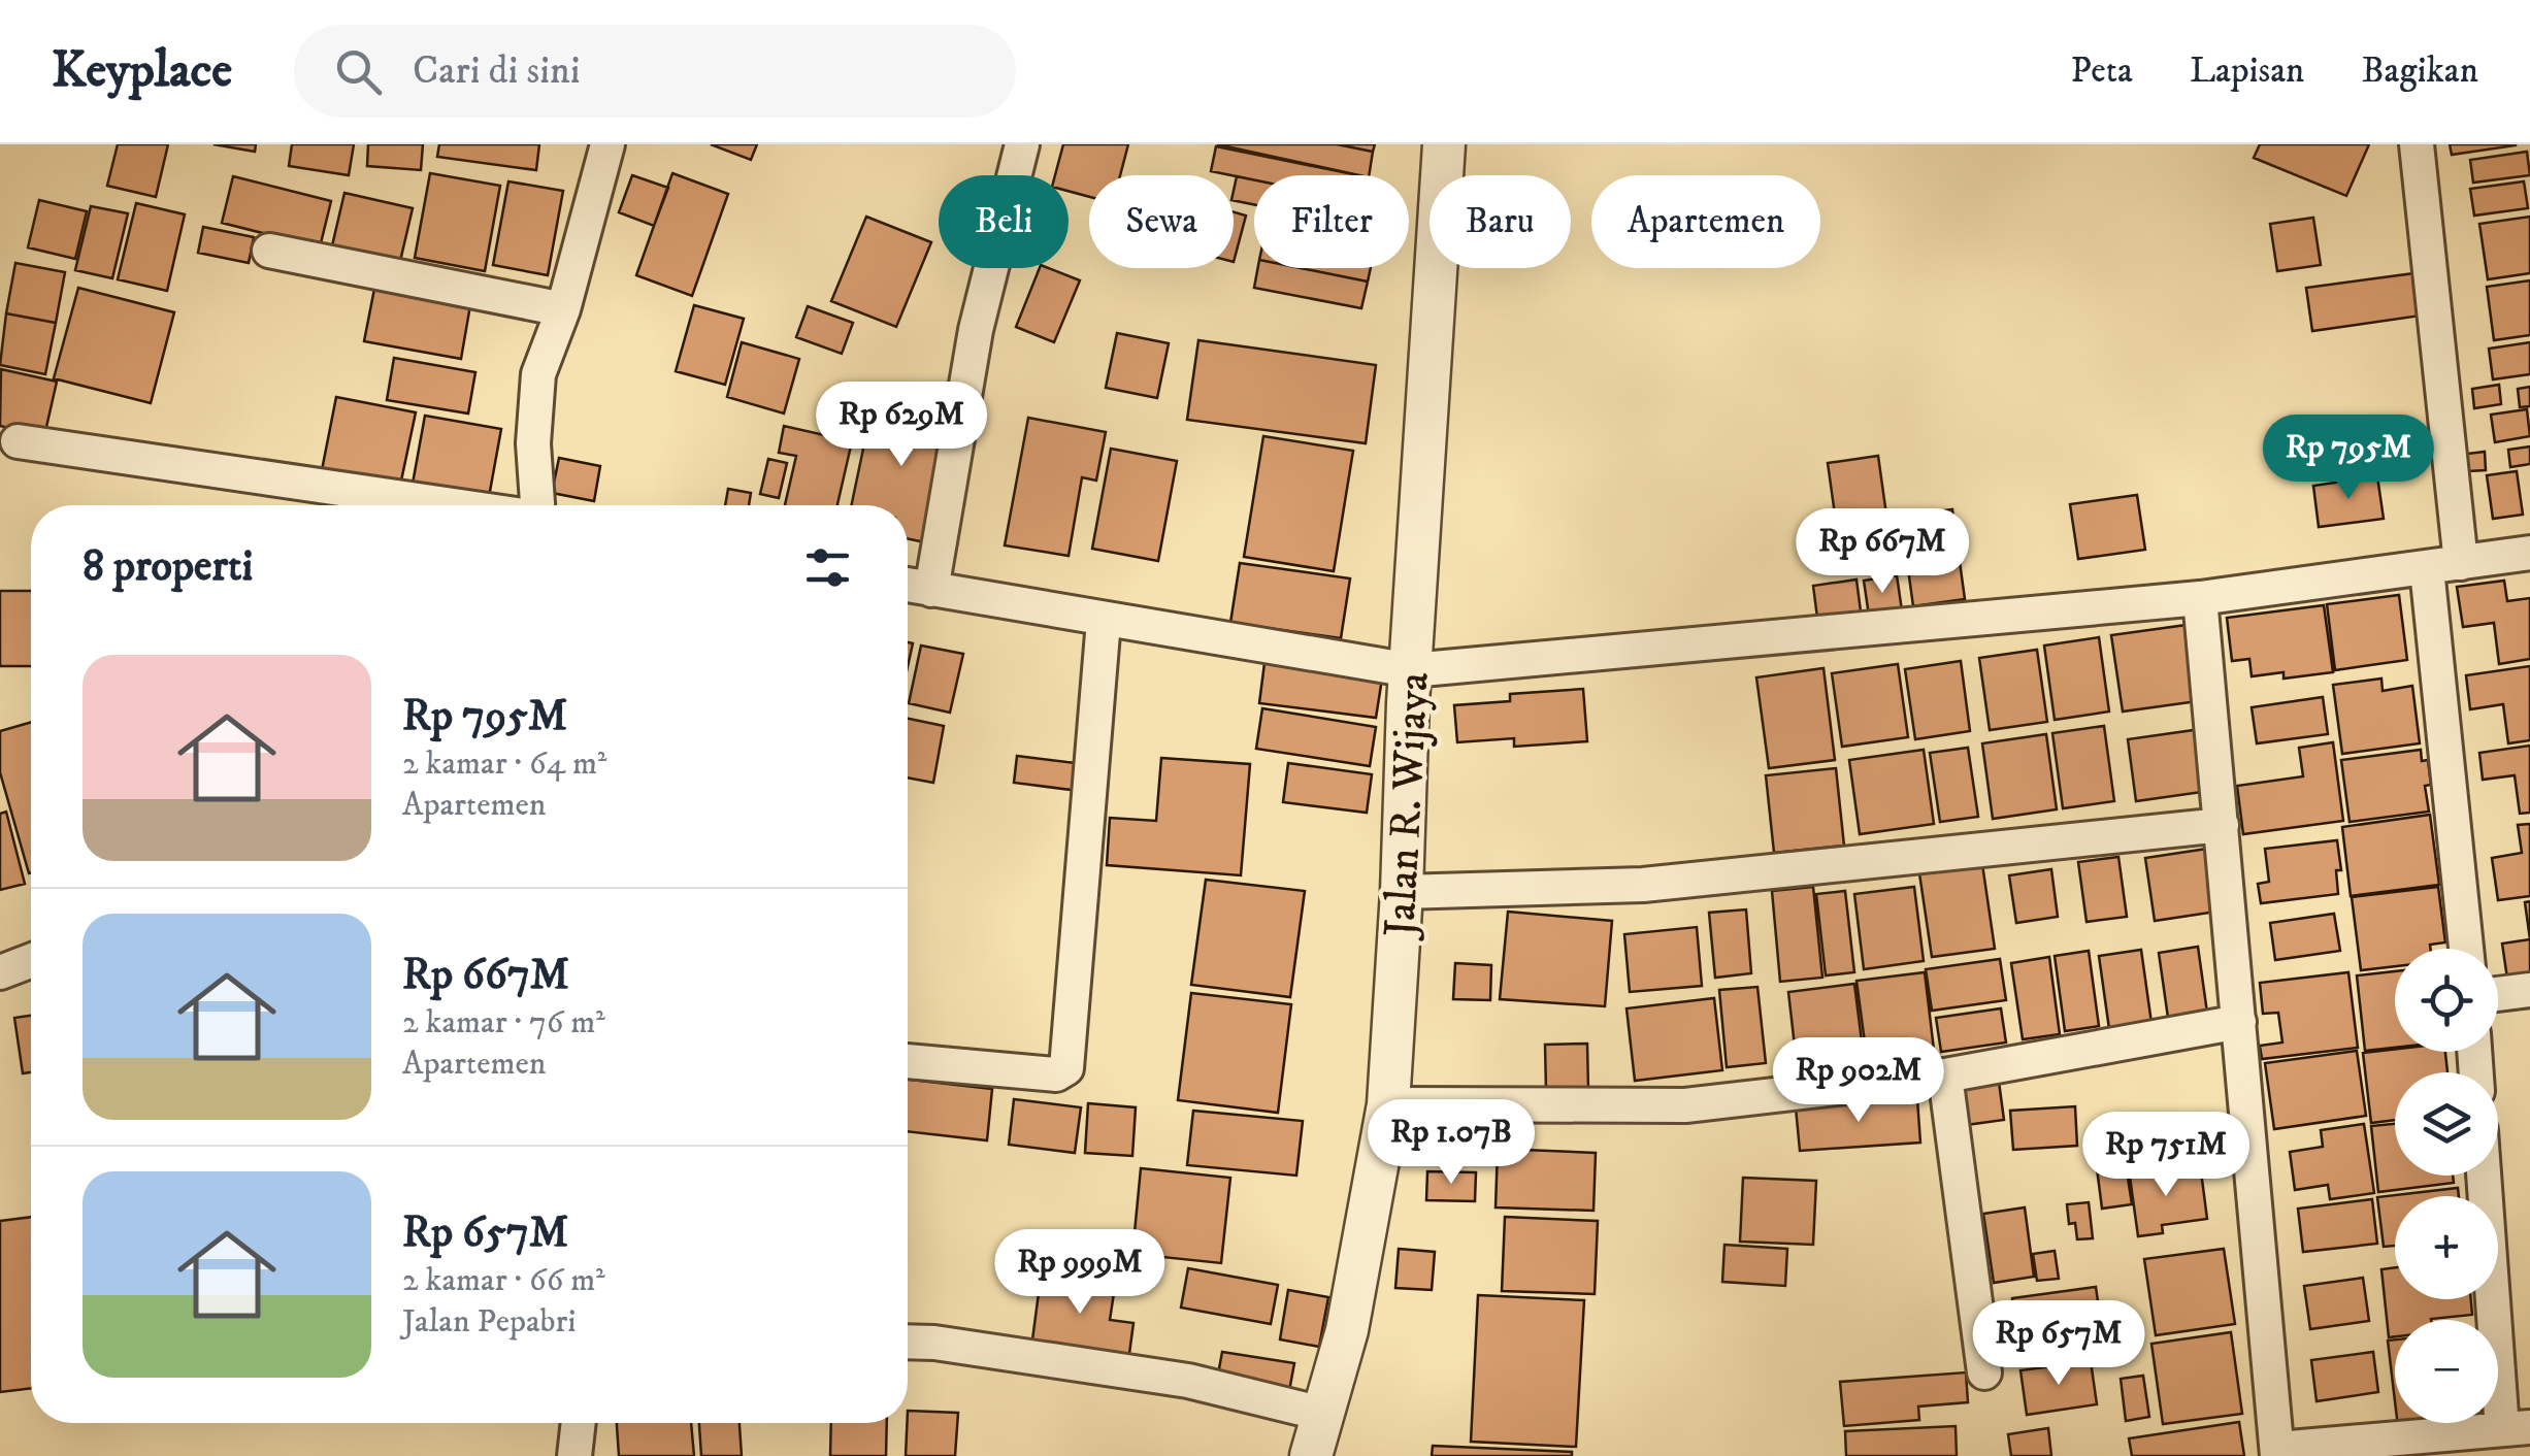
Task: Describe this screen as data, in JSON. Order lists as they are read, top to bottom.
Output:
{
  "streets": {
    "street": ["Jalan R. Wijaya"]
  },
  "page": {
    "header": "Keyplace",
    "search": "Cari di sini",
    "nav": ["Peta", "Lapisan", "Bagikan"],
    "chip": [
      "Beli",
      "Sewa",
      "Filter",
      "Baru",
      "Apartemen"
    ],
    "price": [
      "Rp 629M",
      "Rp 795M",
      "Rp 667M",
      "Rp 902M",
      "Rp 1.07B",
      "Rp 751M",
      "Rp 999M",
      "Rp 657M"
    ],
    "heading": "8 properti",
    "list": [
      {
        "name": "Rp 795M",
        "note": "2 kamar · 64 m² · Apartemen"
      },
      {
        "name": "Rp 667M",
        "note": "2 kamar · 76 m² · Apartemen"
      },
      {
        "name": "Rp 657M",
        "note": "2 kamar · 66 m² · Jalan Pepabri"
      }
    ],
    "map_buttons": ["+", "−"]
  }
}
